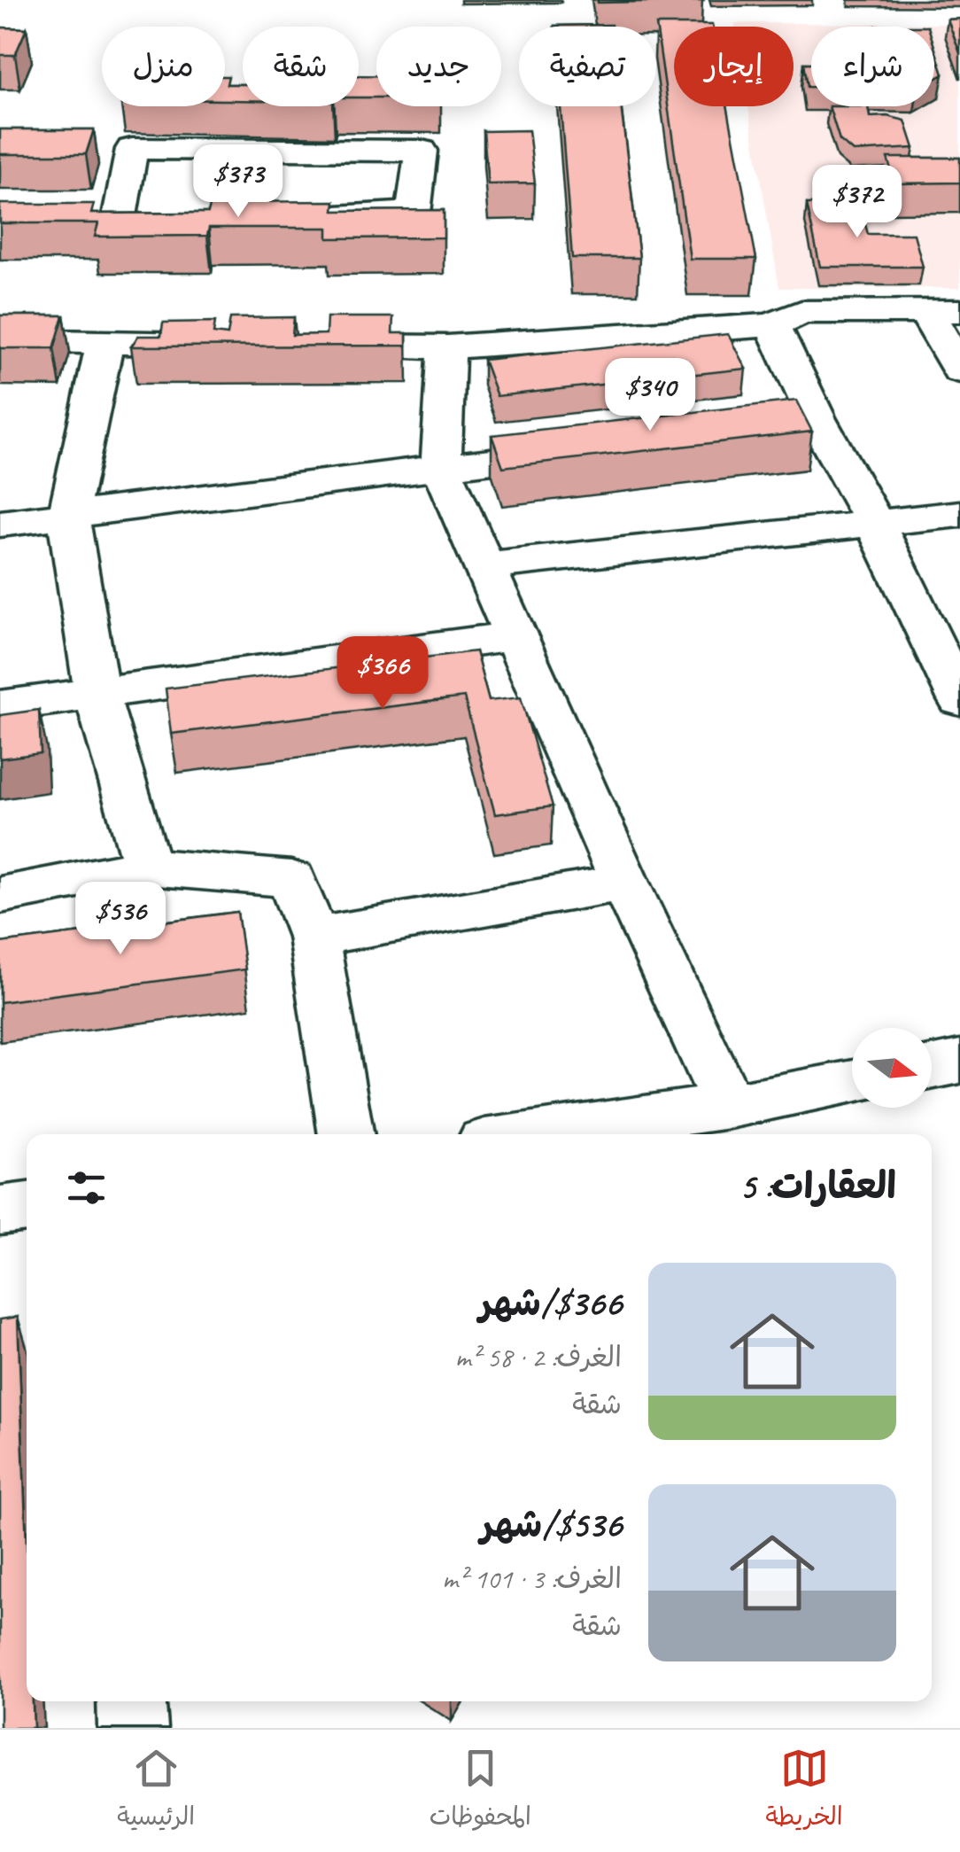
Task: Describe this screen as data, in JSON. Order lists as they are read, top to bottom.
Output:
{
  "north": "right",
  "page": {
    "chip": [
      "شراء",
      "إيجار",
      "تصفية",
      "جديد",
      "شقة",
      "منزل"
    ],
    "price": [
      "$373",
      "$372",
      "$340",
      "$366",
      "$536"
    ],
    "heading": "العقارات: 5",
    "list": [
      {
        "name": "$366/شهر",
        "note": "الغرف: 2 · 58 m² · شقة"
      },
      {
        "name": "$536/شهر",
        "note": "الغرف: 3 · 101 m² · شقة"
      }
    ],
    "tabs": ["الخريطة", "المحفوظات", "الرئيسية"]
  }
}
